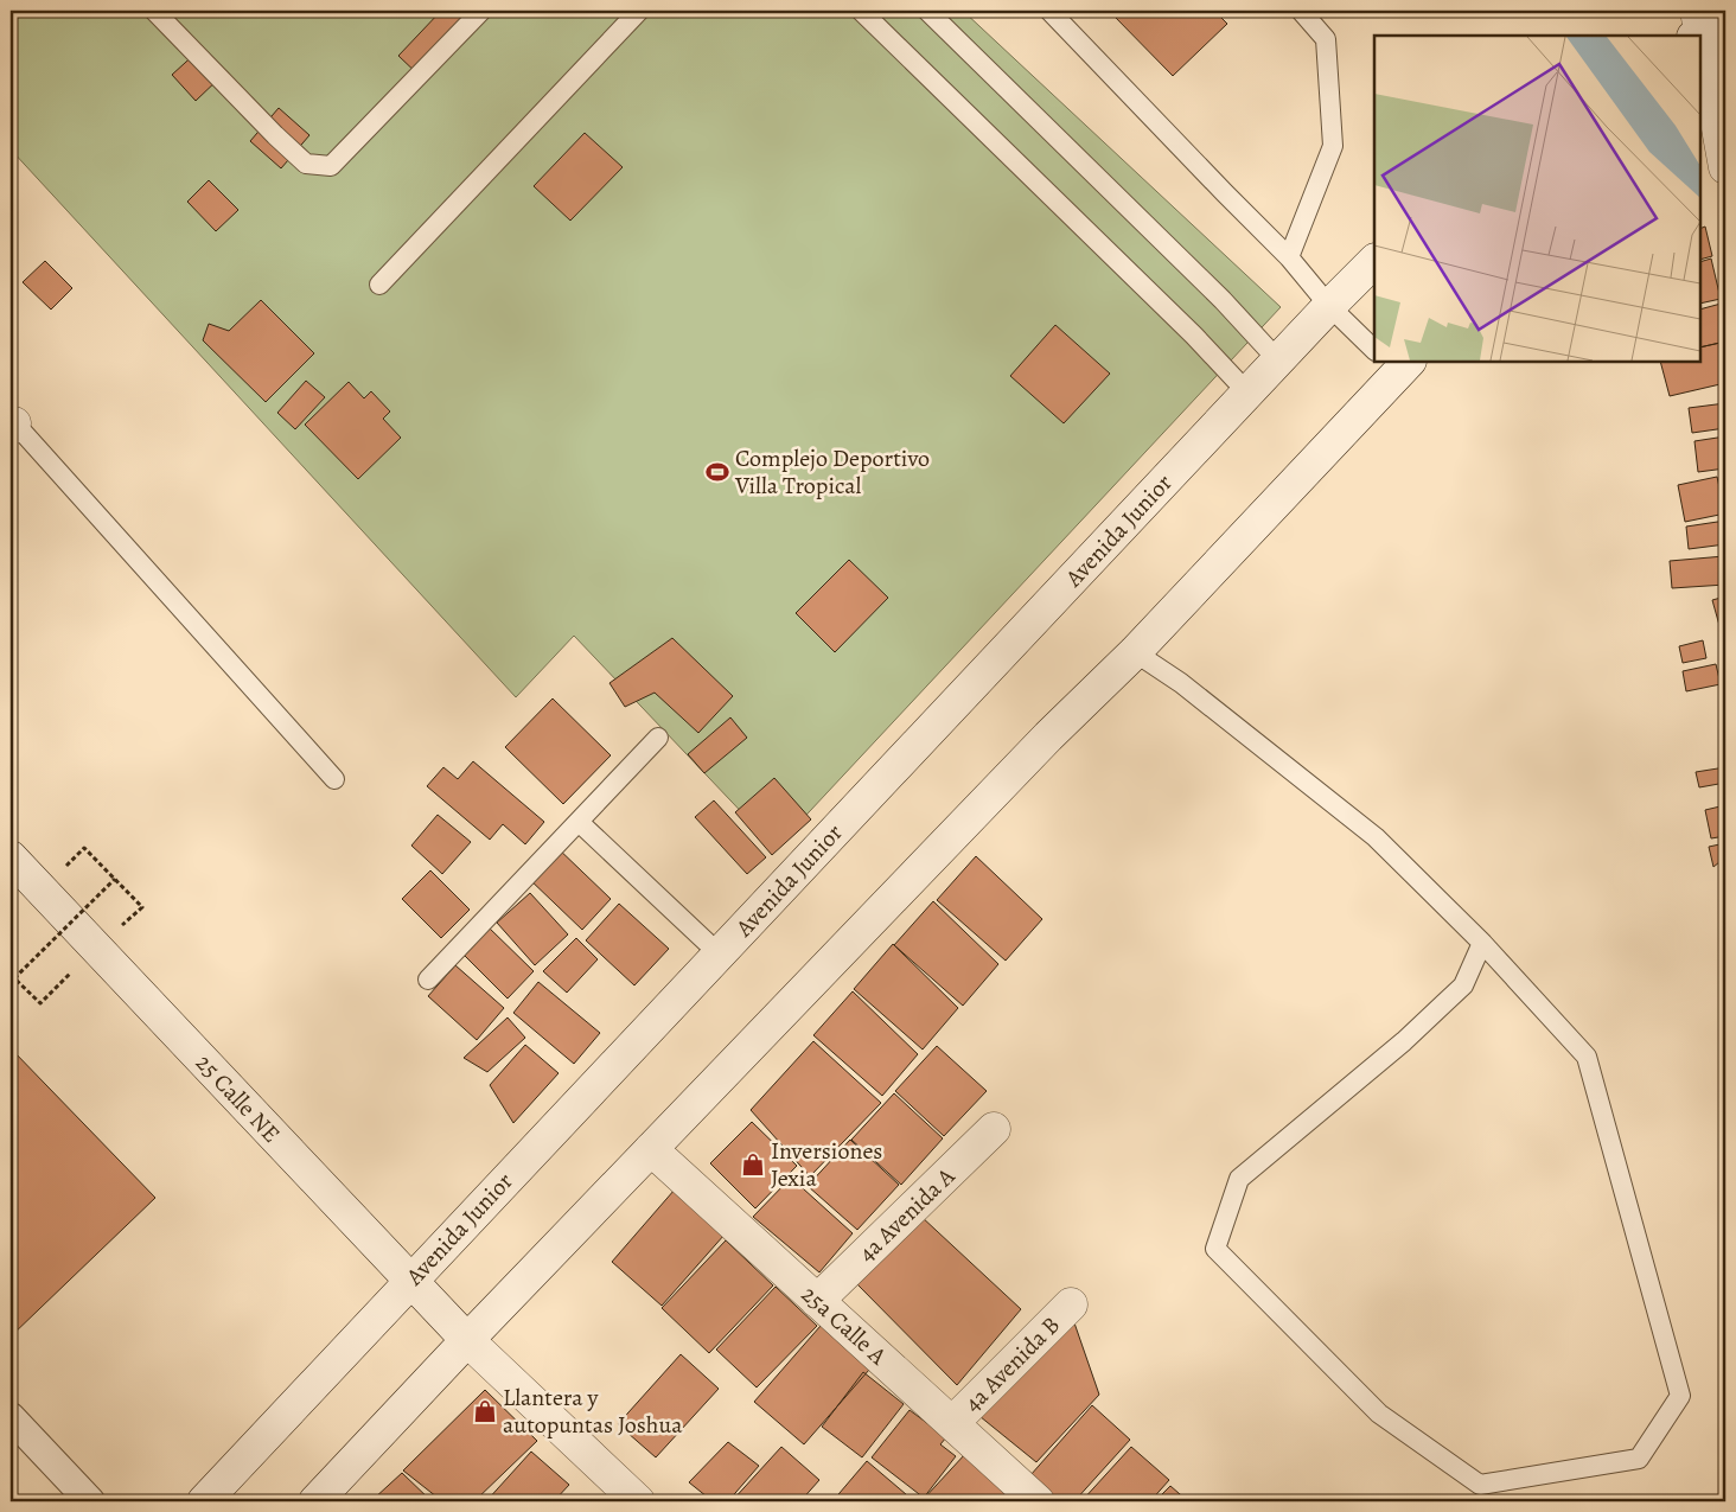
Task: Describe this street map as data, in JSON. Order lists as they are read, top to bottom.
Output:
{
  "streets": {
    "main road": [
      "Avenida Junior",
      "25 Calle NE",
      "4a Avenida A",
      "25a Calle A",
      "4a Avenida B"
    ]
  },
  "crossings": [
    ["Avenida Junior", "25 Calle NE"],
    ["4a Avenida A", "25a Calle A"],
    ["25a Calle A", "4a Avenida B"]
  ],
  "places": {
    "sports": ["Complejo Deportivo Villa Tropical"],
    "shop": ["Inversiones Jexia", "Llantera y autopuntas Joshua"]
  }
}
